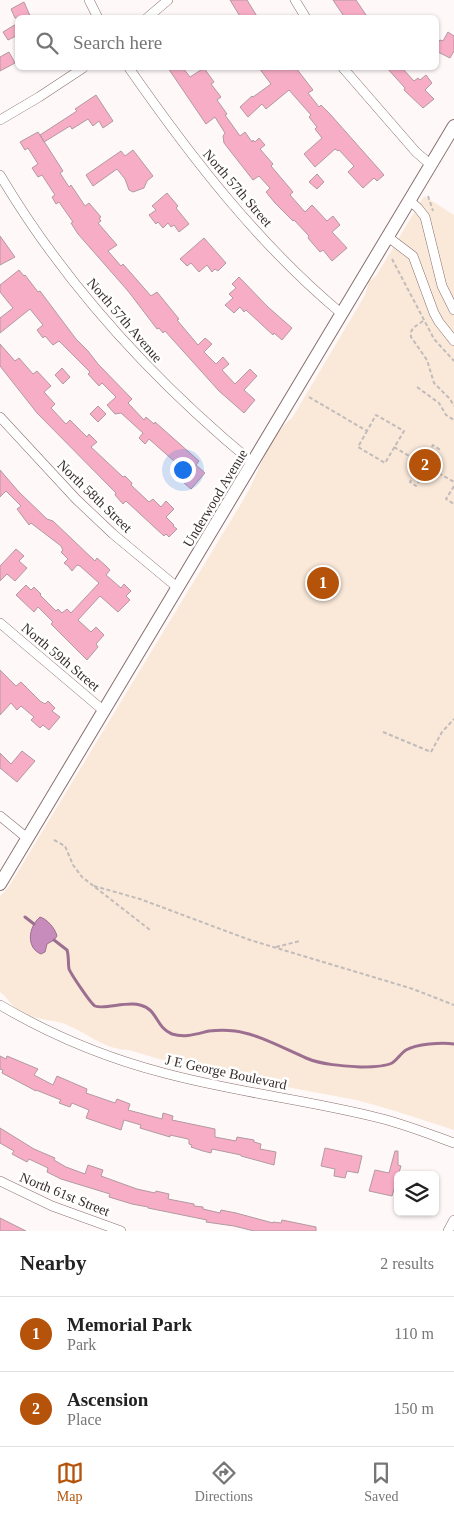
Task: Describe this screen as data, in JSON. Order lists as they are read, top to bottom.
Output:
{
  "streets": {
    "main road": ["Underwood Avenue"],
    "street": [
      "North 57th Street",
      "North 57th Avenue",
      "North 58th Street",
      "North 59th Street",
      "J E George Boulevard",
      "North 61st Street"
    ]
  },
  "crossings": [
    ["North 57th Street", "Underwood Avenue"],
    ["North 57th Avenue", "Underwood Avenue"],
    ["North 58th Street", "Underwood Avenue"],
    ["Underwood Avenue", "North 59th Street"]
  ],
  "page": {
    "search": "Search here",
    "pins": ["2", "1"],
    "heading": ["Nearby", "2 results"],
    "list": [
      {
        "mark": "1",
        "name": "Memorial Park",
        "note": "Park",
        "value": "110 m"
      },
      {
        "mark": "2",
        "name": "Ascension",
        "note": "Place",
        "value": "150 m"
      }
    ],
    "nav": ["Map", "Directions", "Saved"]
  }
}
